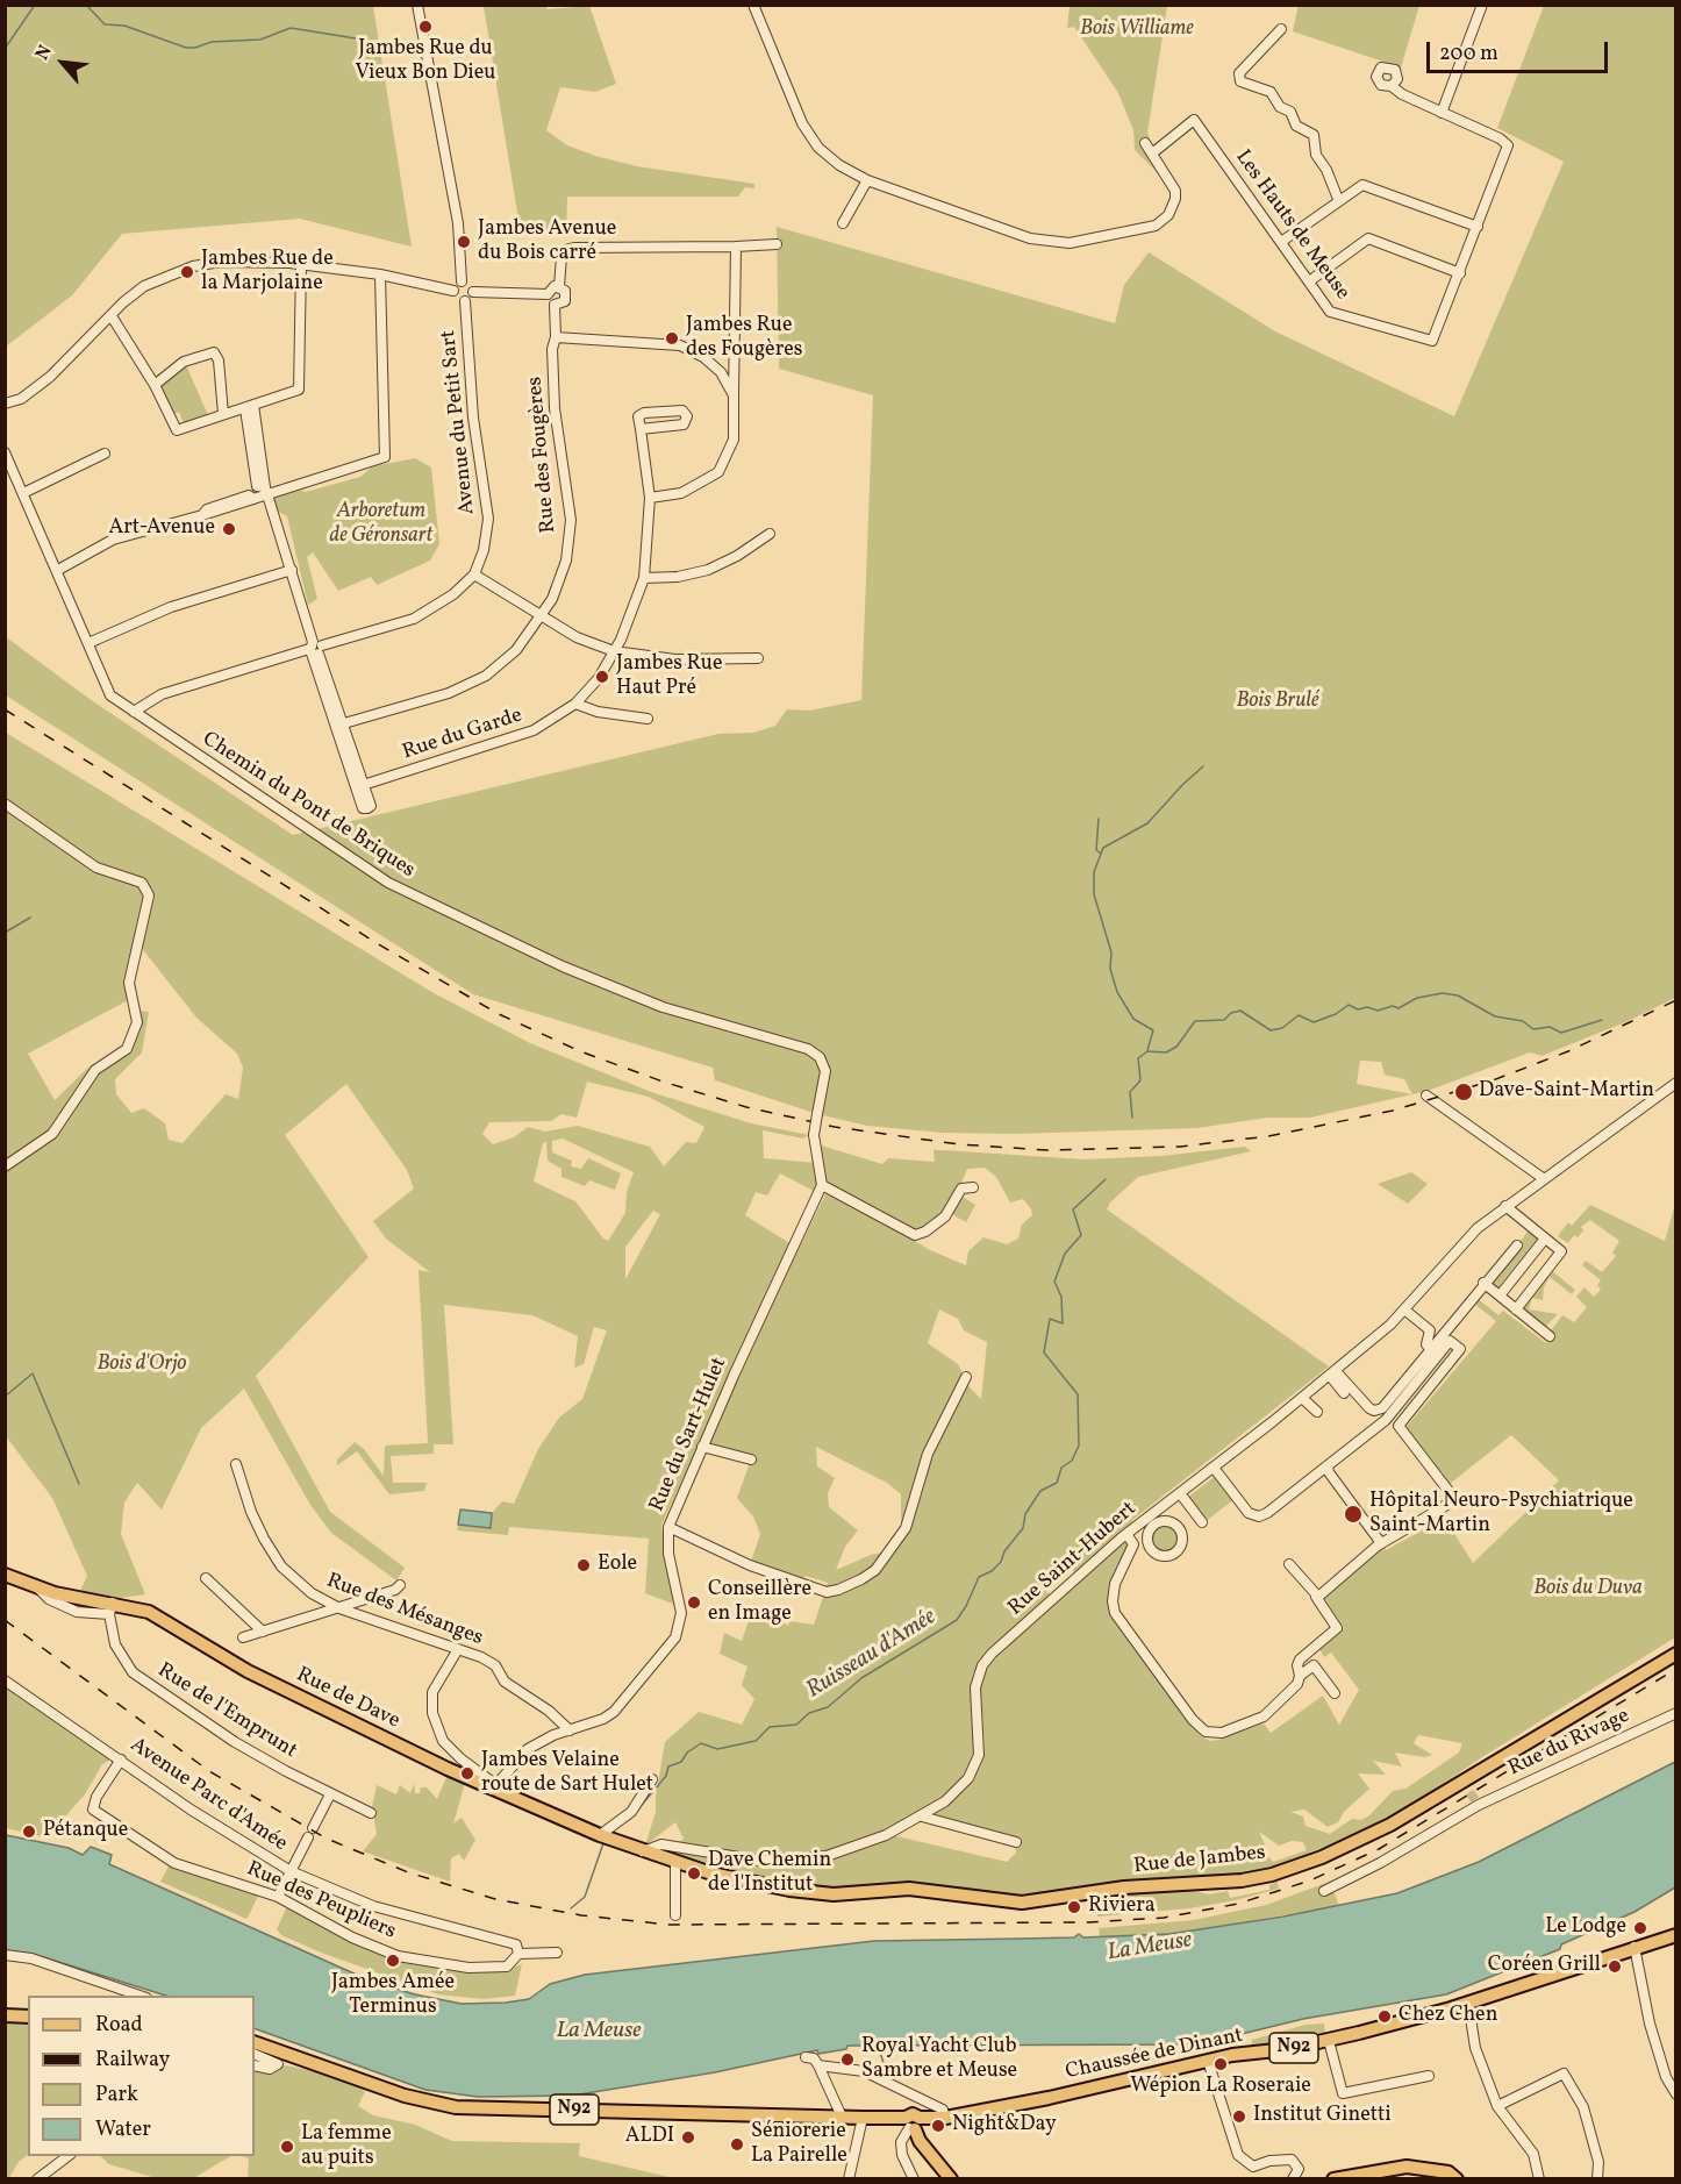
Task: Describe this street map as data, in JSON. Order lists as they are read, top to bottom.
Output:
{
  "streets": {
    "main road": [
      "Rue de Dave",
      "Rue de Jambes",
      "N92",
      "Chaussée de Dinant"
    ],
    "street": [
      "Les Hauts de Meuse",
      "Avenue du Petit Sart",
      "Rue des Fougères",
      "Rue du Garde",
      "Chemin du Pont de Briques",
      "Rue du Sart-Hulet",
      "Rue Saint-Hubert",
      "Rue des Mésanges",
      "Rue de l'Emprunt",
      "Rue du Rivage",
      "Avenue Parc d'Amée",
      "Rue des Peupliers"
    ]
  },
  "crossings": [
    ["Avenue du Petit Sart", "Chemin du Pont de Briques"],
    ["Rue des Fougères", "Rue du Garde"],
    ["Chemin du Pont de Briques", "Rue du Sart-Hulet"],
    ["Rue du Sart-Hulet", "Rue des Mésanges"],
    ["Rue du Sart-Hulet", "Rue de Dave"],
    ["Rue Saint-Hubert", "Rue de Dave"],
    ["Rue de Dave", "Rue de l'Emprunt"],
    ["Rue de Dave", "Rue de Jambes"],
    ["Rue du Rivage", "Rue de Jambes"],
    ["Avenue Parc d'Amée", "Rue des Peupliers"]
  ],
  "water": ["Ruisseau d'Amée", "La Meuse"],
  "parks": [
    "Bois Williame",
    "Arboretum de Géronsart",
    "Bois Brulé",
    "Bois d'Orjo",
    "Bois du Duva"
  ],
  "places": [
    "Jambes Rue du Vieux Bon Dieu",
    "Jambes Avenue du Bois carré",
    "Jambes Rue de la Marjolaine",
    "Jambes Rue des Fougères",
    "Art-Avenue",
    "Jambes Rue Haut Pré",
    "Dave-Saint-Martin",
    "Hôpital Neuro-Psychiatrique Saint-Martin",
    "Eole",
    "Conseillère en Image",
    "Jambes Velaine route de Sart Hulet",
    "Pétanque",
    "Dave Chemin de l'Institut",
    "Riviera",
    "Le Lodge",
    "Jambes Amée Terminus",
    "Coréen Grill",
    "Chez Chen",
    "Royal Yacht Club Sambre et Meuse",
    "Wépion La Roseraie",
    "Institut Ginetti",
    "Night&Day",
    "ALDI",
    "Séniorerie La Pairelle",
    "La femme au puits"
  ],
  "legend": [
    "Road",
    "Railway",
    "Park",
    "Water"
  ],
  "scale_bar": "200 m",
  "north": "top left"
}
